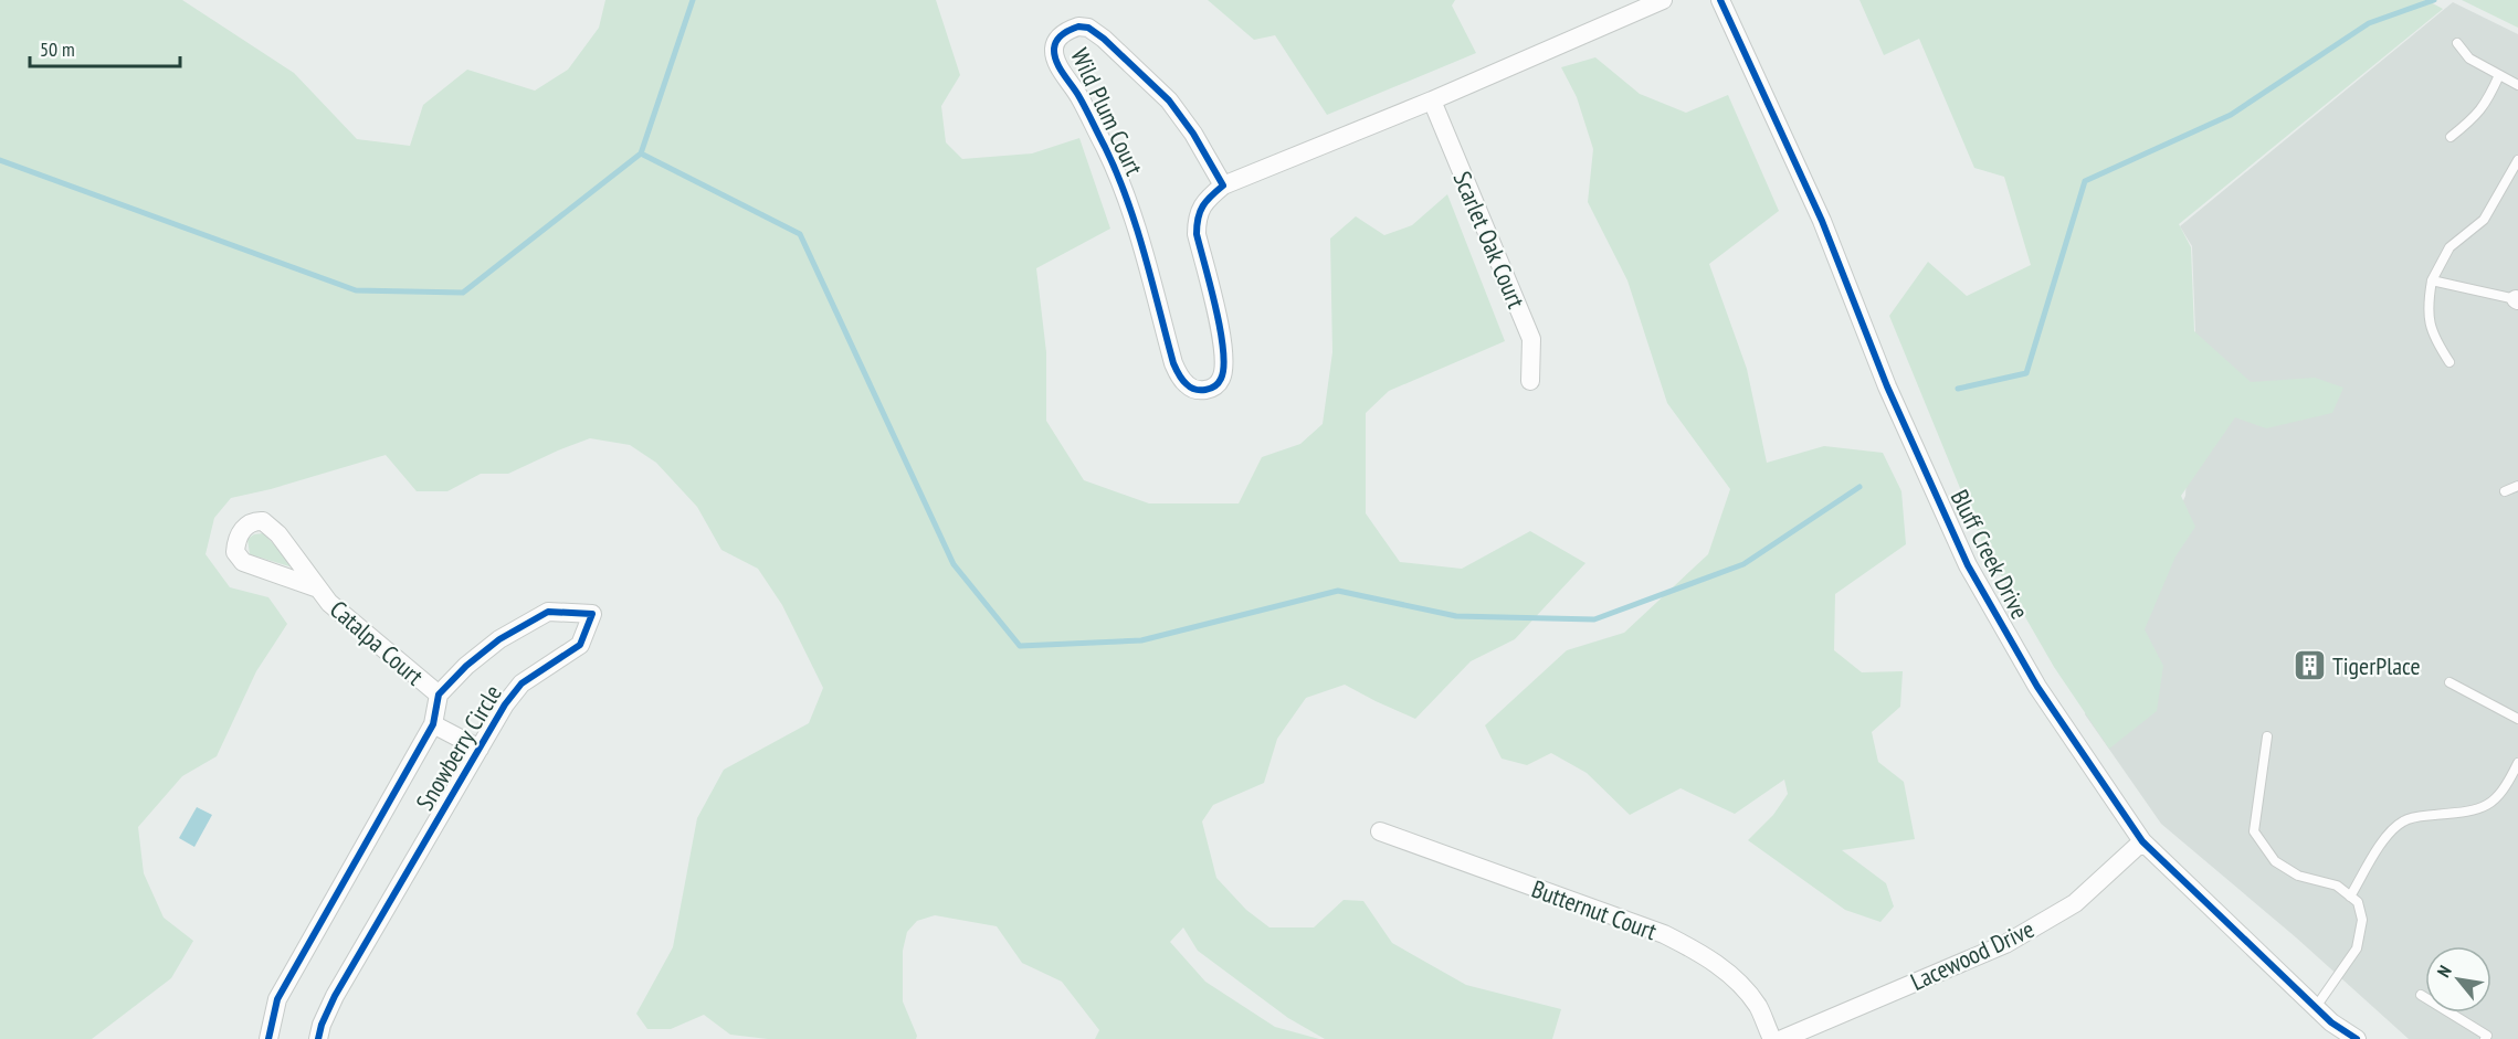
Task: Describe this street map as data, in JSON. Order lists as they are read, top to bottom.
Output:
{
  "streets": {
    "street": [
      "Wild Plum Court",
      "Scarlet Oak Court",
      "Bluff Creek Drive",
      "Catalpa Court",
      "Snowberry Circle",
      "Butternut Court",
      "Lacewood Drive"
    ]
  },
  "crossings": [
    ["Wild Plum Court", "Scarlet Oak Court"],
    ["Bluff Creek Drive", "Lacewood Drive"],
    ["Catalpa Court", "Snowberry Circle"]
  ],
  "places": {
    "building": ["TigerPlace"]
  },
  "scale_bar": "50 m",
  "north": "top left"
}
